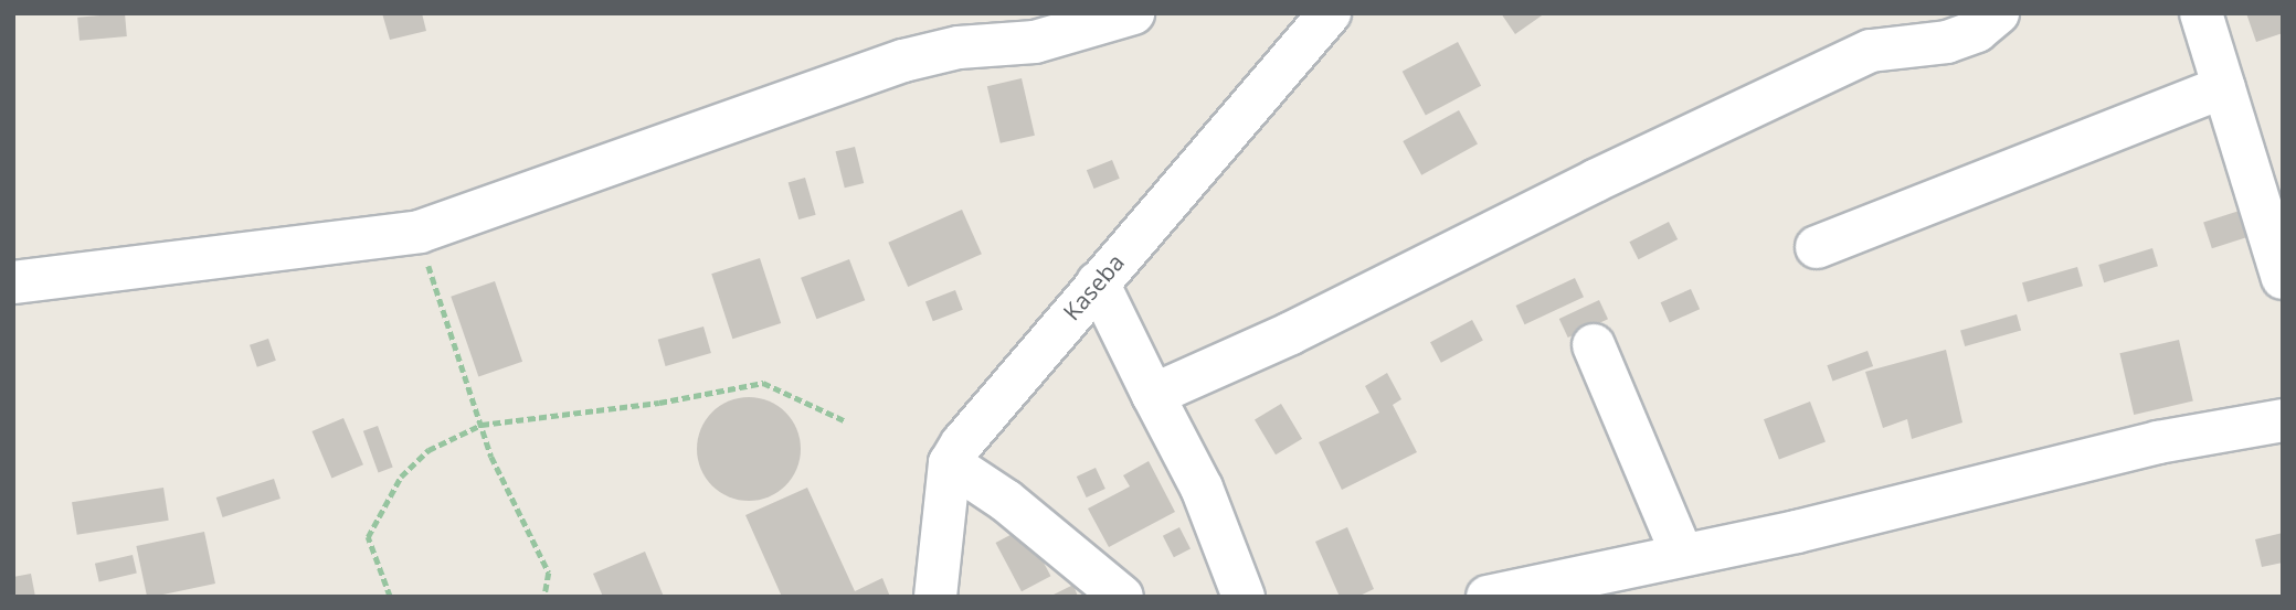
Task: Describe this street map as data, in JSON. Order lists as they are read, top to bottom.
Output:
{
  "streets": {
    "street": ["Kaseba"]
  }
}
